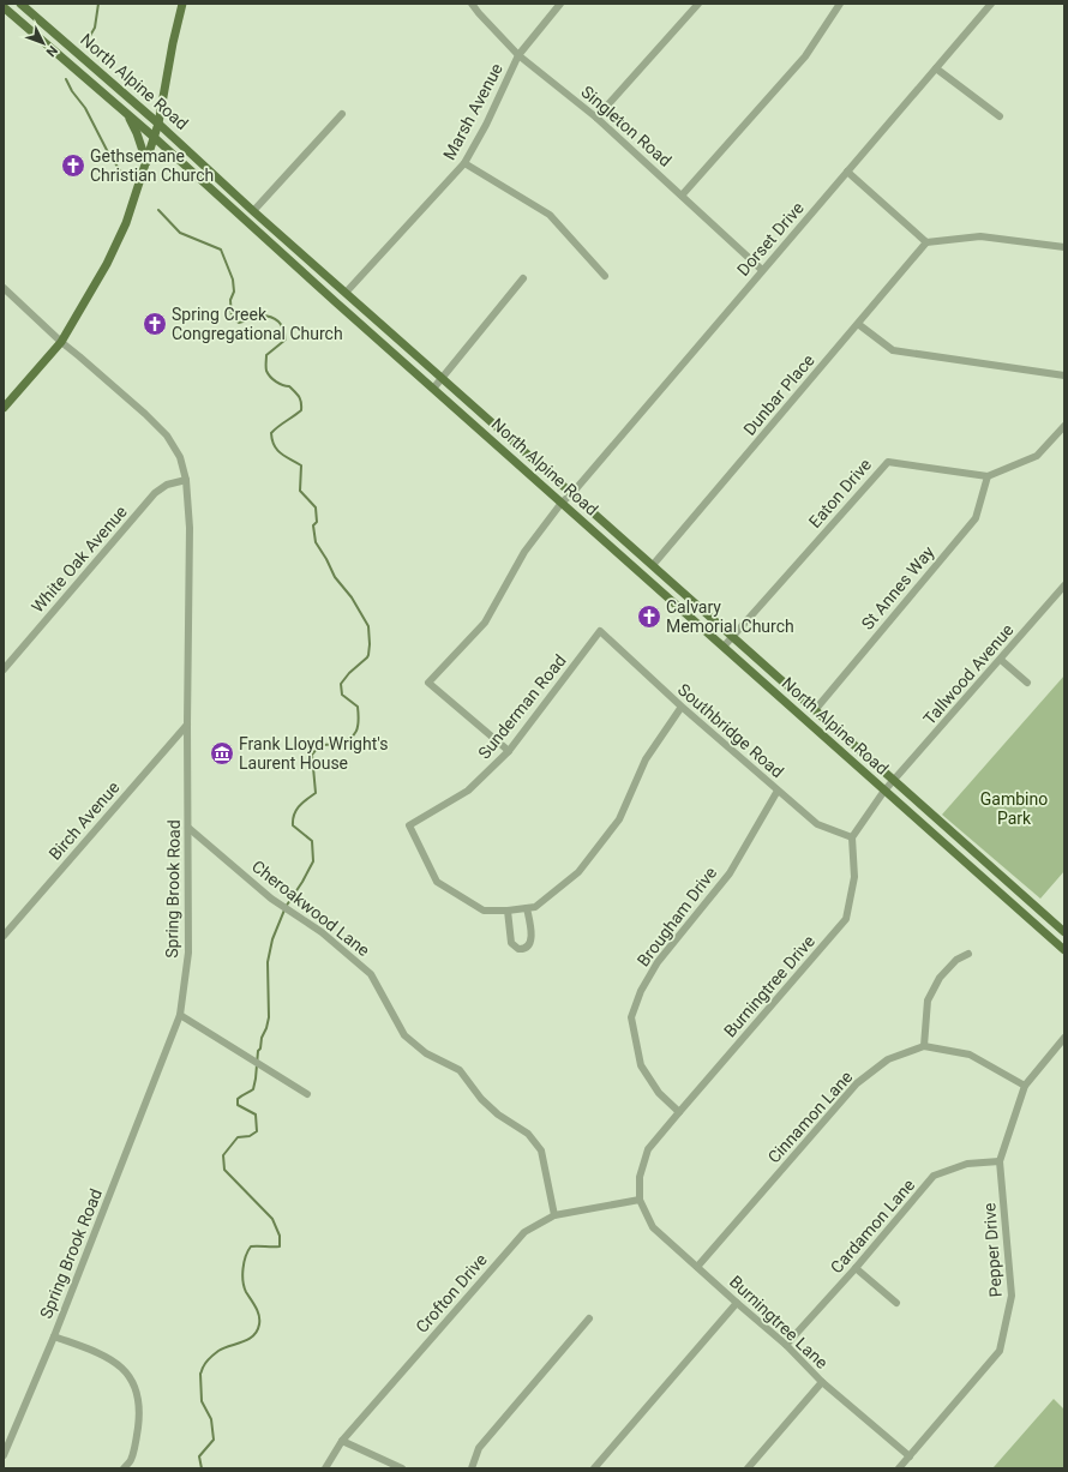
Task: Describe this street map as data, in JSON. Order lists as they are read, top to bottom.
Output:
{
  "streets": {
    "main road": ["North Alpine Road"],
    "street": [
      "Marsh Avenue",
      "Singleton Road",
      "Dorset Drive",
      "Dunbar Place",
      "Eaton Drive",
      "White Oak Avenue",
      "St Annes Way",
      "Tallwood Avenue",
      "Sunderman Road",
      "Southbridge Road",
      "Birch Avenue",
      "Spring Brook Road",
      "Cheroakwood Lane",
      "Brougham Drive",
      "Burningtree Drive",
      "Cinnamon Lane",
      "Cardamon Lane",
      "Pepper Drive",
      "Crofton Drive",
      "Burningtree Lane"
    ]
  },
  "crossings": [
    ["North Alpine Road", "Marsh Avenue"],
    ["North Alpine Road", "Dorset Drive"],
    ["North Alpine Road", "Dunbar Place"],
    ["North Alpine Road", "Eaton Drive"],
    ["North Alpine Road", "St Annes Way"],
    ["North Alpine Road", "Tallwood Avenue"],
    ["Marsh Avenue", "Singleton Road"],
    ["Singleton Road", "Dorset Drive"],
    ["Dorset Drive", "Sunderman Road"],
    ["Eaton Drive", "St Annes Way"],
    ["White Oak Avenue", "Spring Brook Road"],
    ["Sunderman Road", "Southbridge Road"],
    ["Southbridge Road", "Brougham Drive"],
    ["Southbridge Road", "Burningtree Drive"],
    ["Birch Avenue", "Spring Brook Road"],
    ["Spring Brook Road", "Cheroakwood Lane"],
    ["Cheroakwood Lane", "Crofton Drive"],
    ["Brougham Drive", "Burningtree Drive"],
    ["Burningtree Drive", "Crofton Drive"],
    ["Burningtree Drive", "Burningtree Lane"],
    ["Cinnamon Lane", "Burningtree Lane"],
    ["Cardamon Lane", "Pepper Drive"],
    ["Cardamon Lane", "Burningtree Lane"],
    ["Pepper Drive", "Burningtree Lane"],
    ["Crofton Drive", "Burningtree Lane"]
  ],
  "parks": ["Gambino Park"],
  "places": {
    "church": ["Gethsemane Christian Church", "Spring Creek Congregational Church", "Calvary Memorial Church"],
    "museum": ["Frank Lloyd Wright's Laurent House"]
  },
  "north": "bottom right"
}
